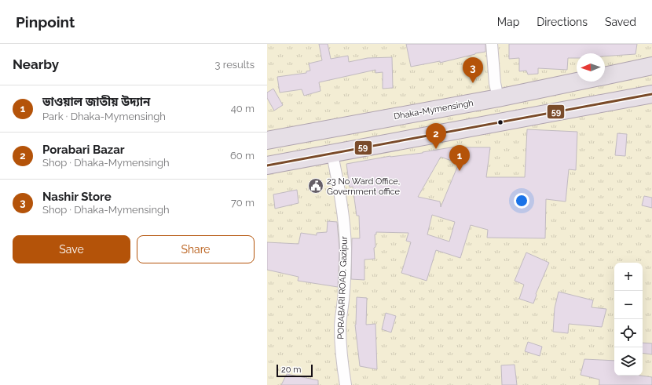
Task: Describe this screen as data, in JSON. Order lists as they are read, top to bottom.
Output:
{
  "streets": {
    "highway": ["Dhaka-Mymensingh"],
    "street": ["PORABARI ROAD, Gazipur"]
  },
  "places": {
    "public building": ["23 No Ward Office, Government office"]
  },
  "lines": ["transit line 59"],
  "scale_bar": "20 m",
  "north": "left",
  "page": {
    "header": "Pinpoint",
    "nav": ["Map", "Directions", "Saved"],
    "heading": ["Nearby", "3 results"],
    "pins": ["3", "2", "1"],
    "list": [
      {
        "mark": "1",
        "name": "ভাওয়াল জাতীয় উদ্যান",
        "note": "Park · Dhaka-Mymensingh",
        "value": "40 m"
      },
      {
        "mark": "2",
        "name": "Porabari Bazar",
        "note": "Shop · Dhaka-Mymensingh",
        "value": "60 m"
      },
      {
        "mark": "3",
        "name": "Nashir Store",
        "note": "Shop · Dhaka-Mymensingh",
        "value": "70 m"
      }
    ],
    "buttons": ["Save", "Share"],
    "map_buttons": ["+", "−"],
    "scale": "20 m"
  }
}
